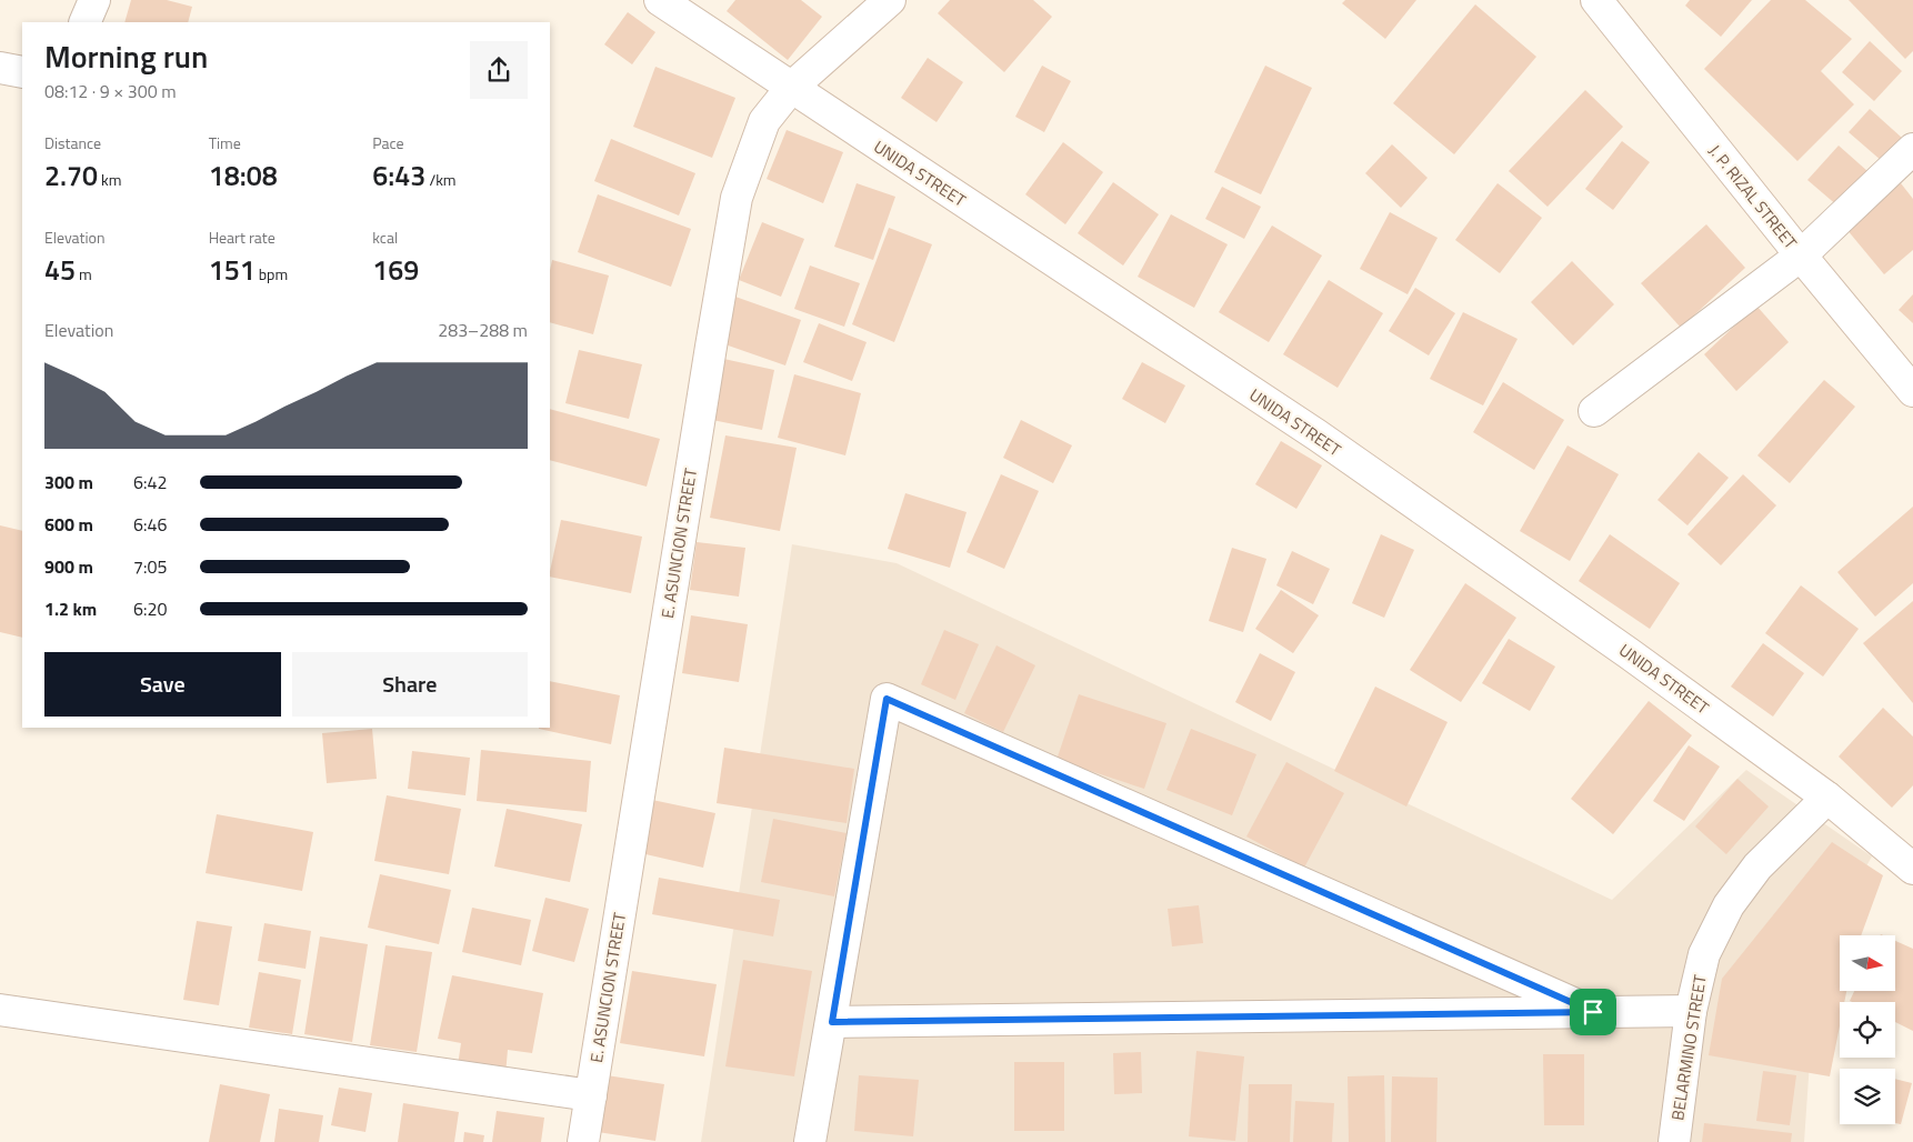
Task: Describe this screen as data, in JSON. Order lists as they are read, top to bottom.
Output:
{
  "streets": {
    "street": [
      "UNIDA STREET",
      "J. P. RIZAL STREET",
      "E. ASUNCION STREET",
      "BELARMINO STREET"
    ]
  },
  "crossings": [
    ["UNIDA STREET", "E. ASUNCION STREET"],
    ["UNIDA STREET", "BELARMINO STREET"]
  ],
  "north": "right",
  "page": {
    "heading": ["Morning run", "08:12 · 9 × 300 m"],
    "stats": [
      ["Distance", "2.70 km"],
      ["Time", "18:08"],
      ["Pace", "6:43 /km"],
      ["Elevation", "45 m"],
      ["Heart rate", "151 bpm"],
      ["kcal", "169"]
    ],
    "chart": ["Elevation", "283–288 m"],
    "list": [
      {
        "name": "300 m",
        "note": "6:42"
      },
      {
        "name": "600 m",
        "note": "6:46"
      },
      {
        "name": "900 m",
        "note": "7:05"
      },
      {
        "name": "1.2 km",
        "note": "6:20"
      }
    ],
    "buttons": ["Save", "Share"]
  }
}
